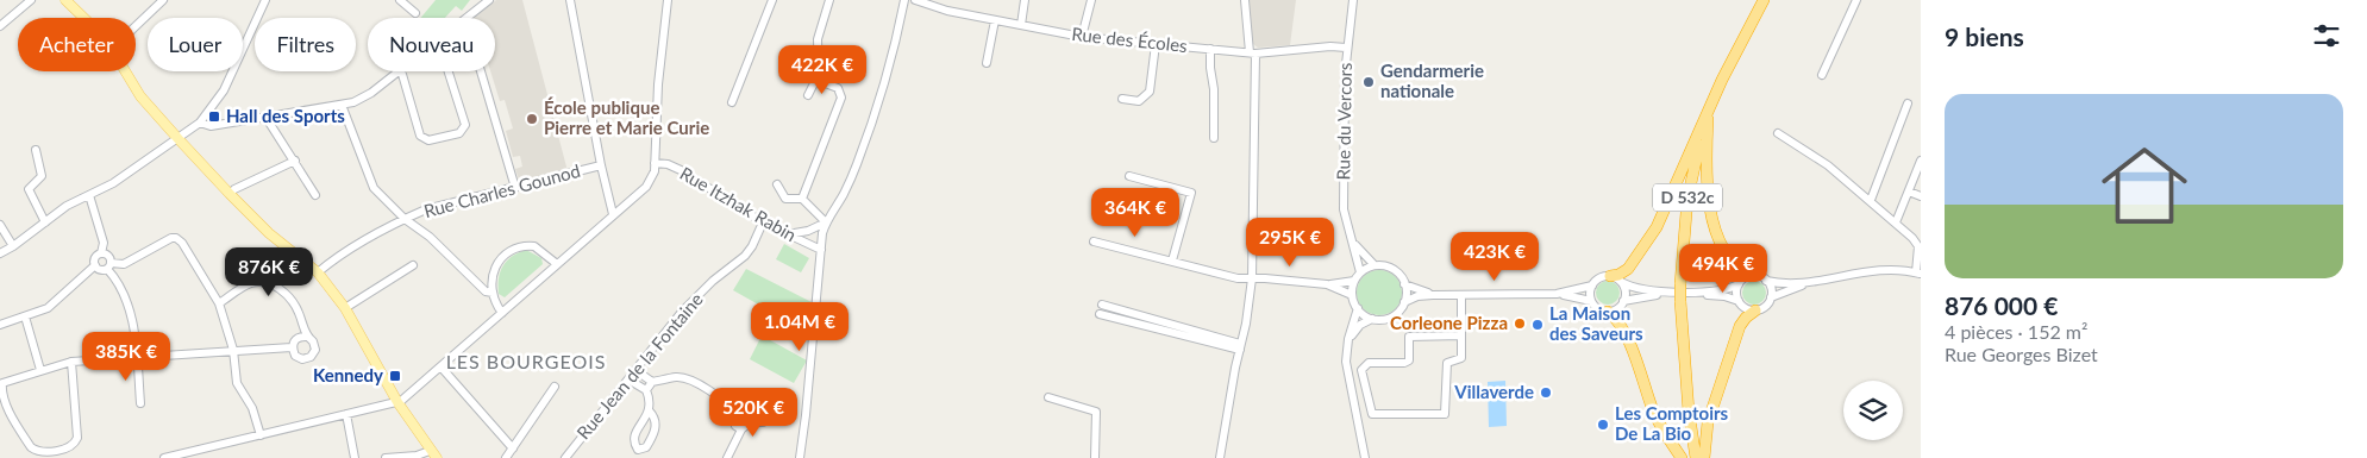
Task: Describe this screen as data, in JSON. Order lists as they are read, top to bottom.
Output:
{
  "streets": {
    "highway": ["D 532c"],
    "street": [
      "Rue des Écoles",
      "Rue du Vercors",
      "Rue Charles Gounod",
      "Rue Itzhak Rabin",
      "Rue Jean de la Fontaine"
    ]
  },
  "crossings": [
    ["Rue des Écoles", "Rue du Vercors"],
    ["Rue Itzhak Rabin", "Rue Jean de la Fontaine"]
  ],
  "districts": ["LES BOURGEOIS"],
  "places": {
    "other": [
      "Gendarmerie nationale",
      "École publique Pierre et Marie Curie",
      "Corleone Pizza",
      "La Maison des Saveurs",
      "Villaverde",
      "Les Comptoirs De La Bio"
    ],
    "transit": ["Hall des Sports", "Kennedy"]
  },
  "page": {
    "heading": "9 biens",
    "chip": [
      "Acheter",
      "Louer",
      "Filtres",
      "Nouveau"
    ],
    "price": [
      "422K €",
      "364K €",
      "295K €",
      "423K €",
      "494K €",
      "876K €",
      "1.04M €",
      "385K €",
      "520K €"
    ],
    "list": [
      {
        "name": "876 000 €",
        "note": "4 pièces · 152 m² · Rue Georges Bizet"
      }
    ]
  }
}
